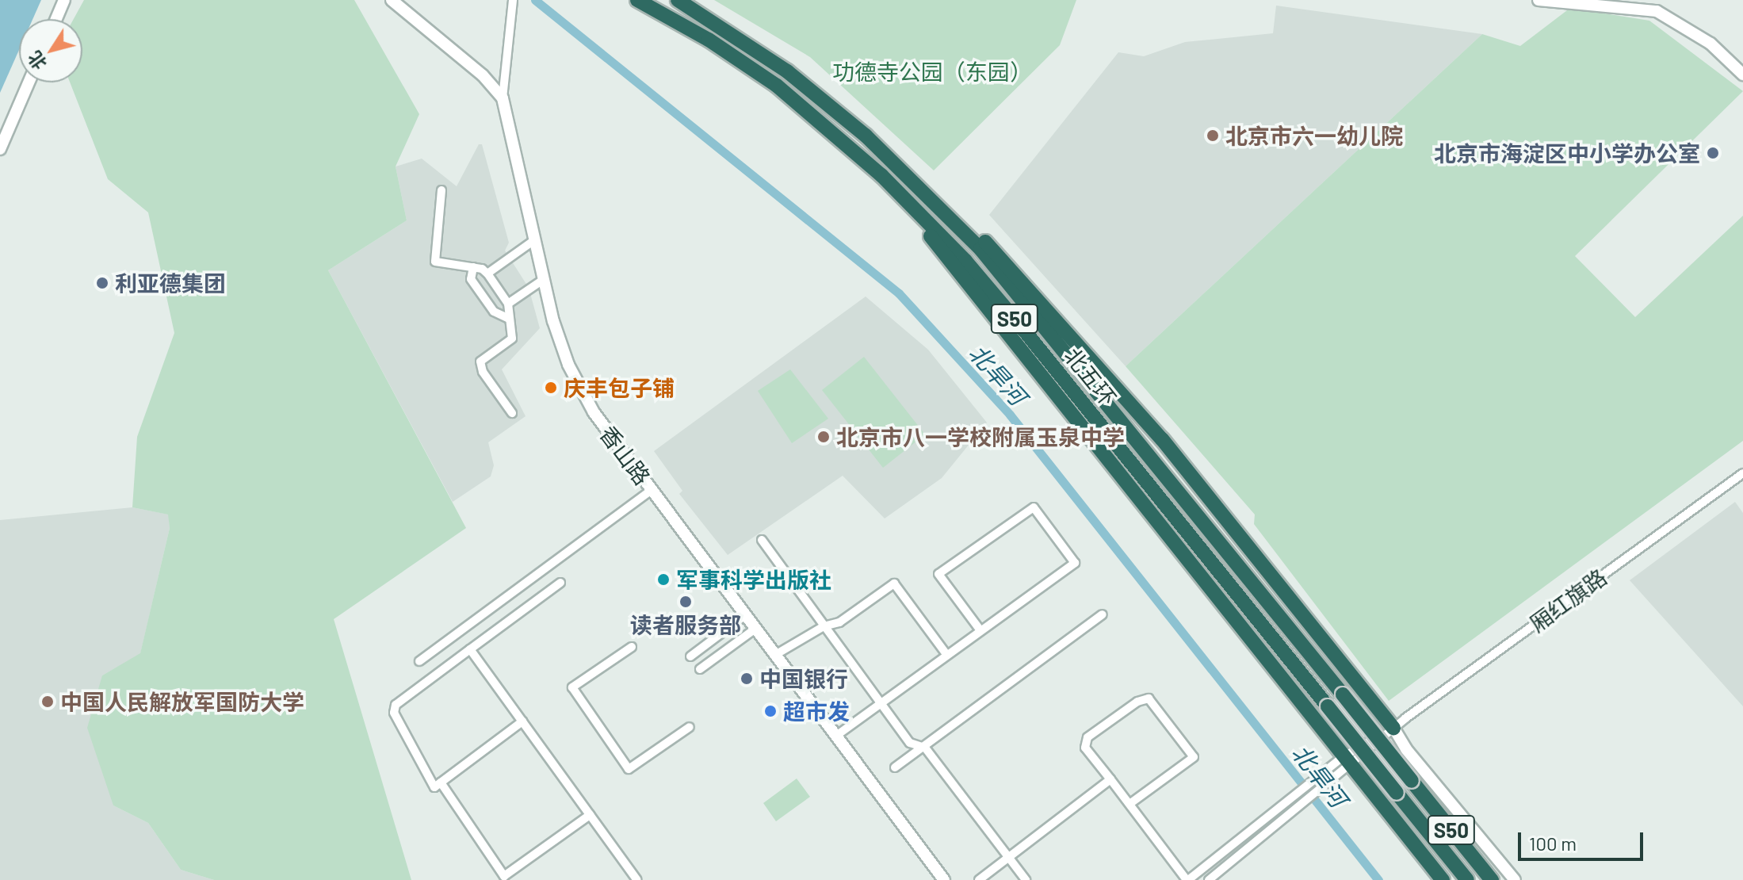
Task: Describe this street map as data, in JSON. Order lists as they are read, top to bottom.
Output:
{
  "streets": {
    "highway": ["S50", "北五环"],
    "street": ["香山路", "厢红旗路"]
  },
  "water": ["北旱河"],
  "parks": ["功德寺公园（东园）"],
  "places": [
    "北京市六一幼儿院",
    "北京市海淀区中小学办公室",
    "利亚德集团",
    "庆丰包子铺",
    "北京市八一学校附属玉泉中学",
    "军事科学出版社",
    "读者服务部",
    "中国银行",
    "中国人民解放军国防大学",
    "超市发"
  ],
  "scale_bar": "100 m",
  "north": "bottom left"
}
